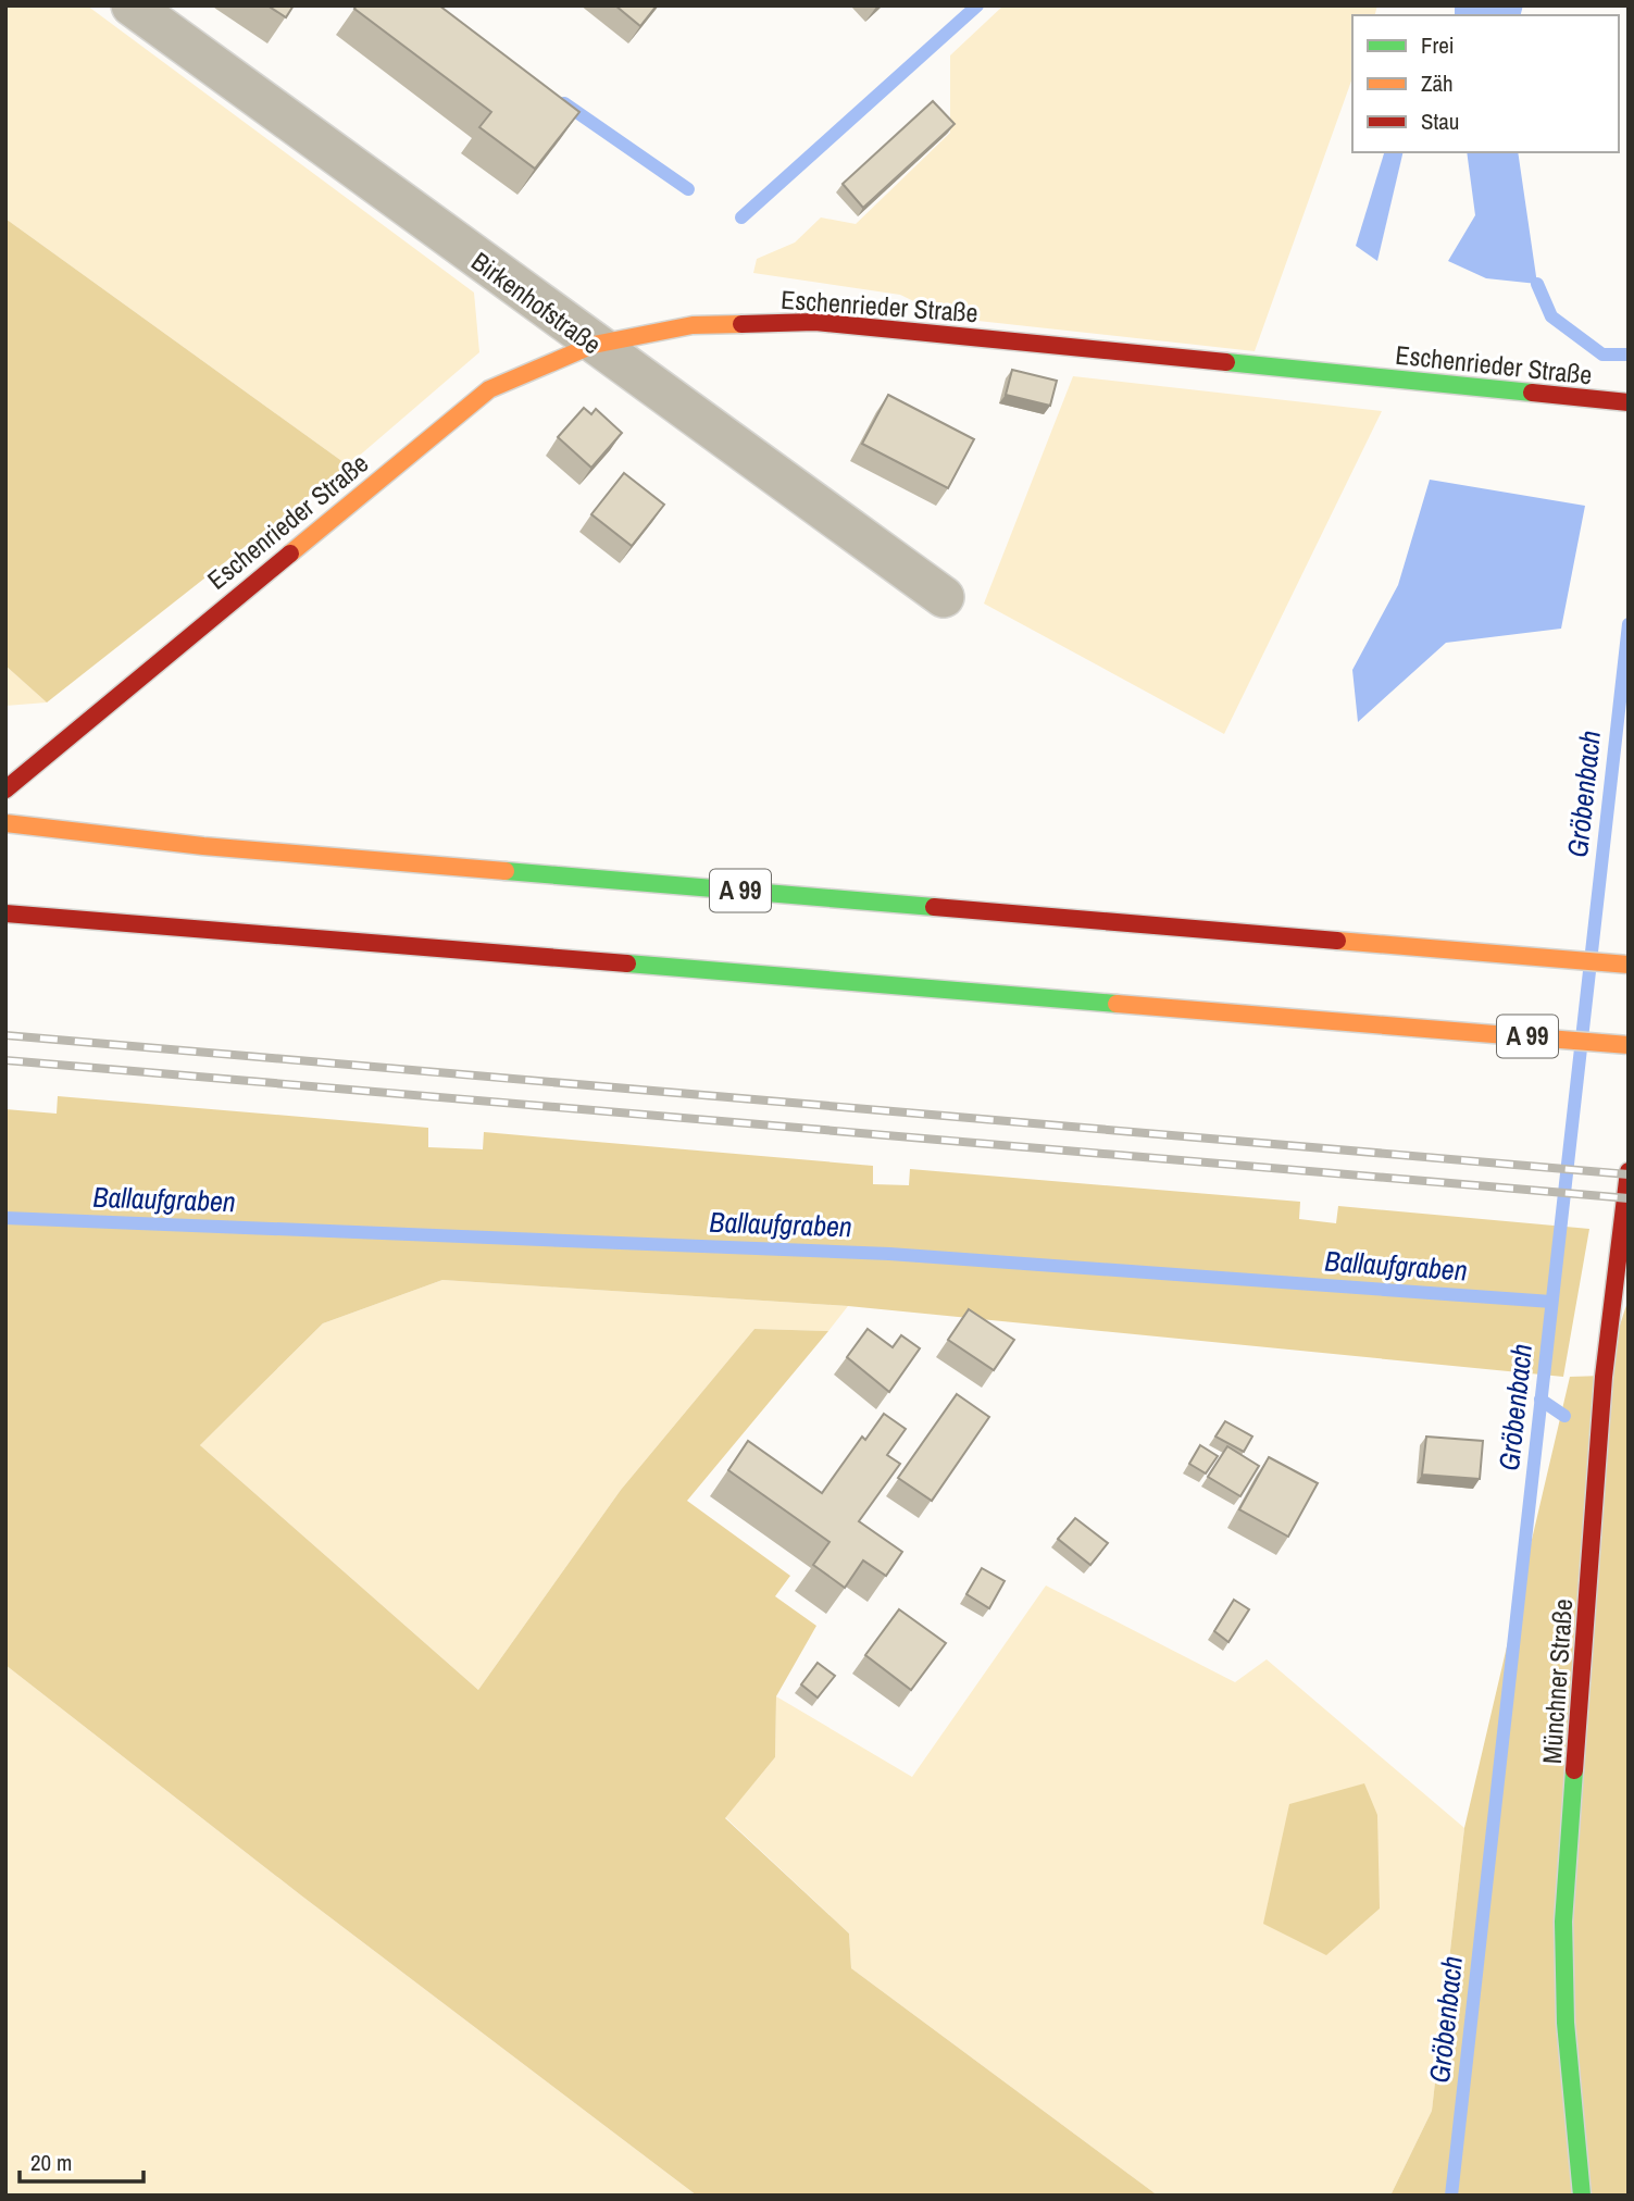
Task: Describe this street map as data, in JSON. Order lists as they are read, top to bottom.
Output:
{
  "streets": {
    "main road": ["Eschenrieder Straße", "A 99", "Münchner Straße"],
    "street": ["Birkenhofstraße"]
  },
  "crossings": [
    ["Birkenhofstraße", "Eschenrieder Straße"]
  ],
  "water": ["Gröbenbach", "Ballaufgraben"],
  "legend": ["Frei", "Zäh", "Stau"],
  "scale_bar": "20 m"
}
